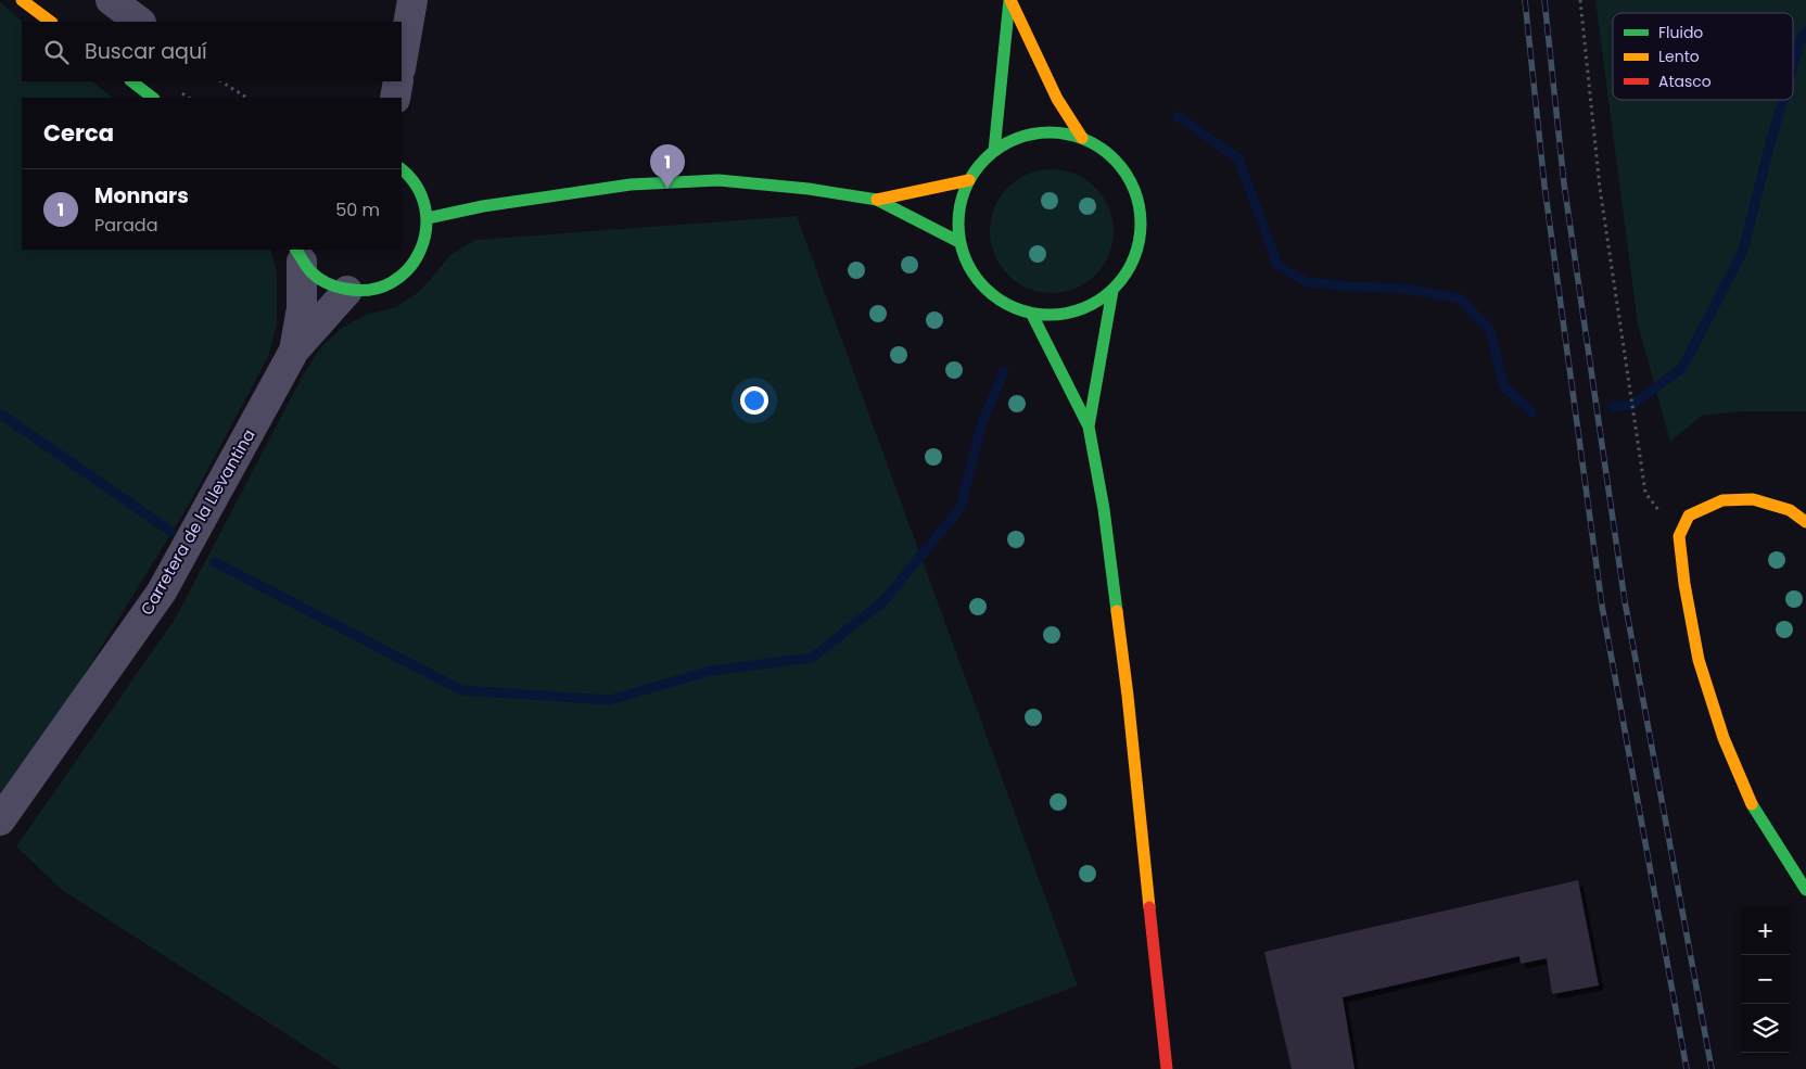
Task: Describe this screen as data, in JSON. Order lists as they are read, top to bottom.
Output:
{
  "streets": {
    "street": ["Carretera de la Llevantina"]
  },
  "legend": ["Fluido", "Lento", "Atasco"],
  "page": {
    "search": "Buscar aquí",
    "heading": "Cerca",
    "pins": "1",
    "list": [
      {
        "mark": "1",
        "name": "Monnars",
        "note": "Parada",
        "value": "50 m"
      }
    ],
    "map_buttons": ["+", "−"]
  }
}
